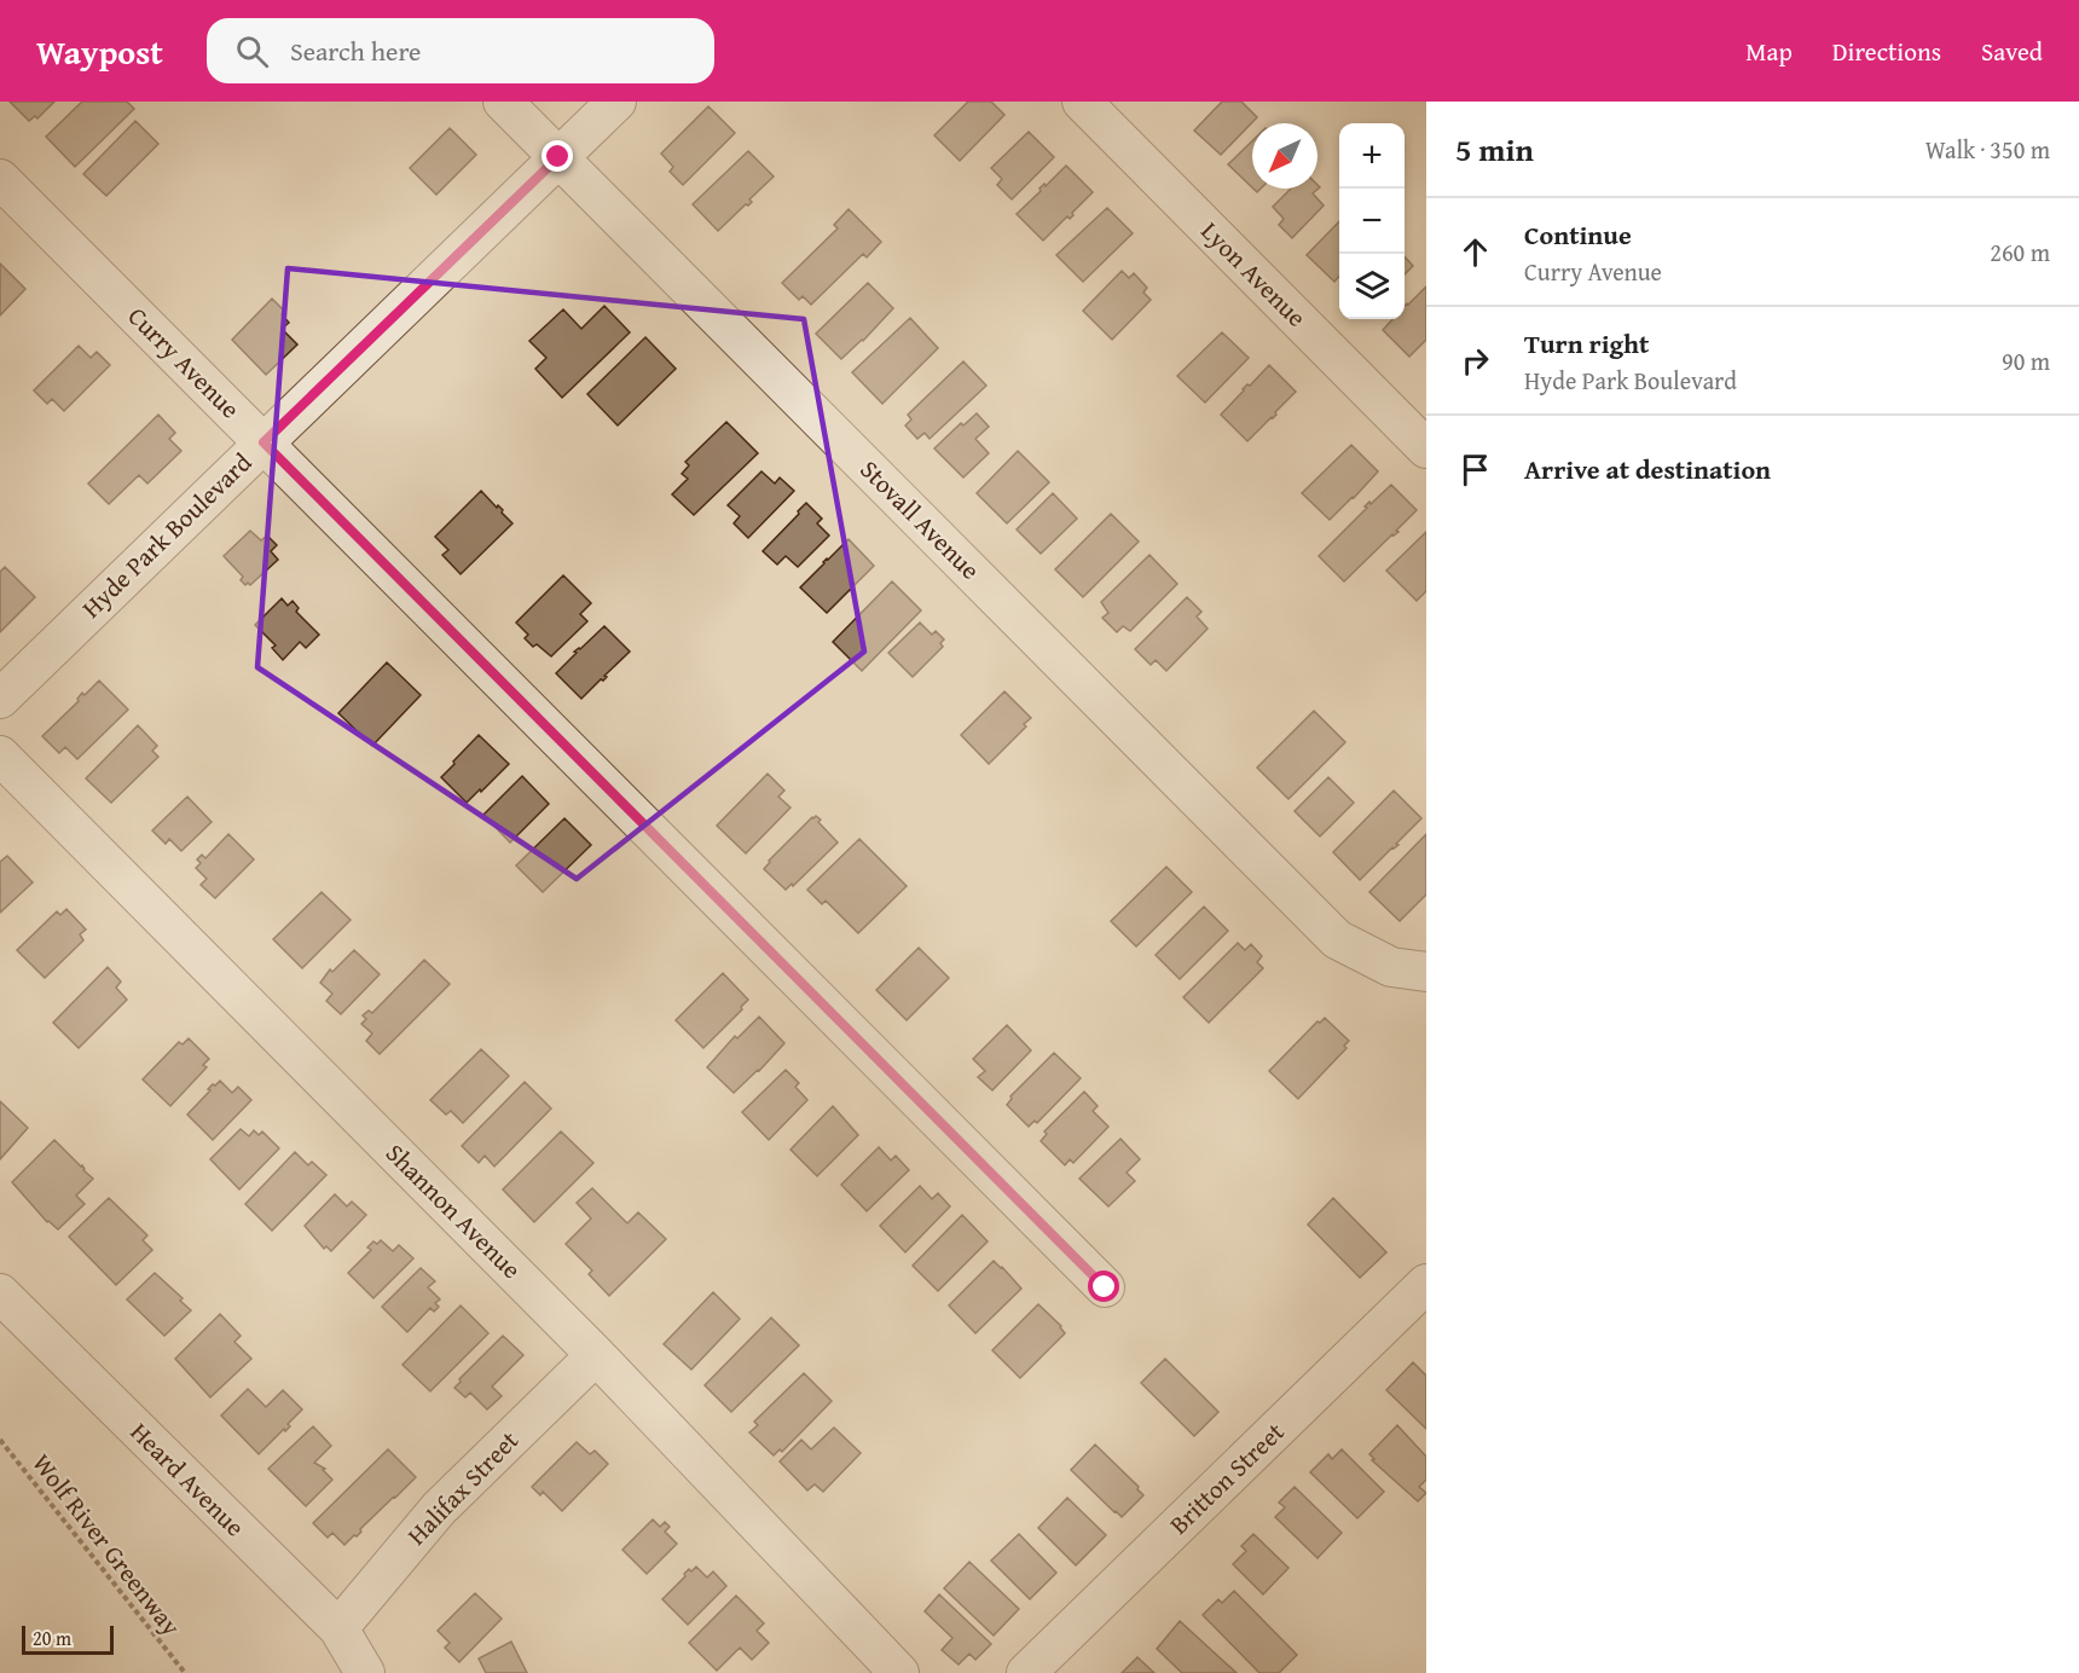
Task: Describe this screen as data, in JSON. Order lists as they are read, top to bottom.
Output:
{
  "streets": {
    "street": [
      "Lyon Avenue",
      "Curry Avenue",
      "Stovall Avenue",
      "Hyde Park Boulevard",
      "Shannon Avenue",
      "Britton Street",
      "Heard Avenue",
      "Halifax Street"
    ],
    "path": ["Wolf River Greenway"]
  },
  "crossings": [
    ["Curry Avenue", "Hyde Park Boulevard"],
    ["Stovall Avenue", "Hyde Park Boulevard"],
    ["Shannon Avenue", "Halifax Street"],
    ["Heard Avenue", "Halifax Street"]
  ],
  "scale_bar": "20 m",
  "north": "bottom left",
  "page": {
    "header": "Waypost",
    "search": "Search here",
    "nav": ["Map", "Directions", "Saved"],
    "heading": ["5 min", "Walk · 350 m"],
    "map_buttons": ["+", "−"],
    "list": [
      ["Continue", "Curry Avenue", "260 m"],
      ["Turn right", "Hyde Park Boulevard", "90 m"],
      "Arrive at destination"
    ],
    "scale": "20 m"
  }
}
